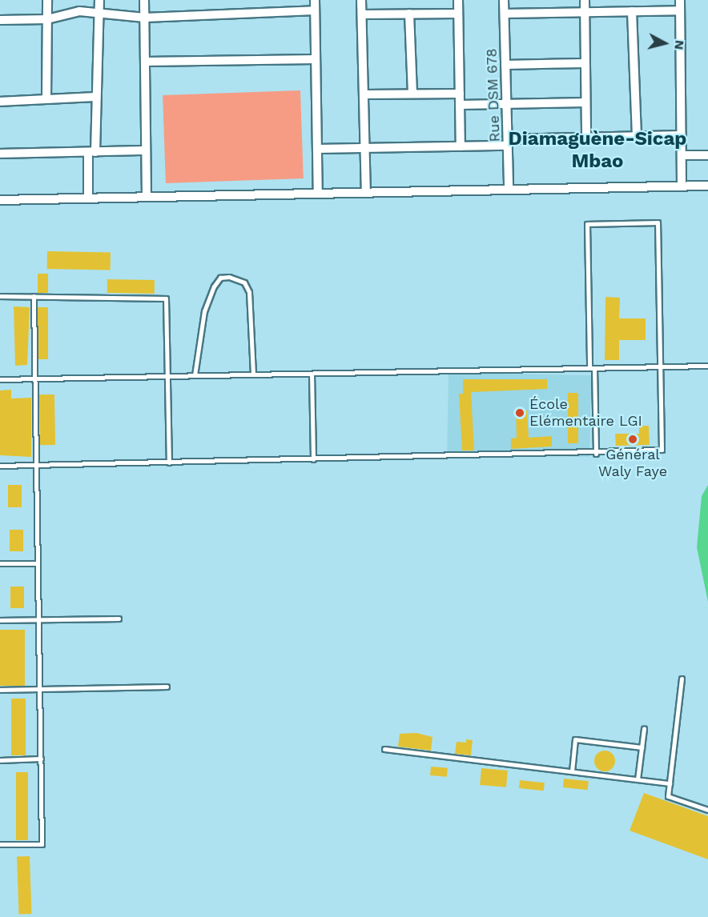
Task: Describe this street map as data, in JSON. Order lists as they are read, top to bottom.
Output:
{
  "streets": {
    "street": ["Rue DSM 678"]
  },
  "districts": ["Diamaguène-Sicap Mbao"],
  "places": ["École Elémentaire LGI", "Général Waly Faye"],
  "north": "right"
}
